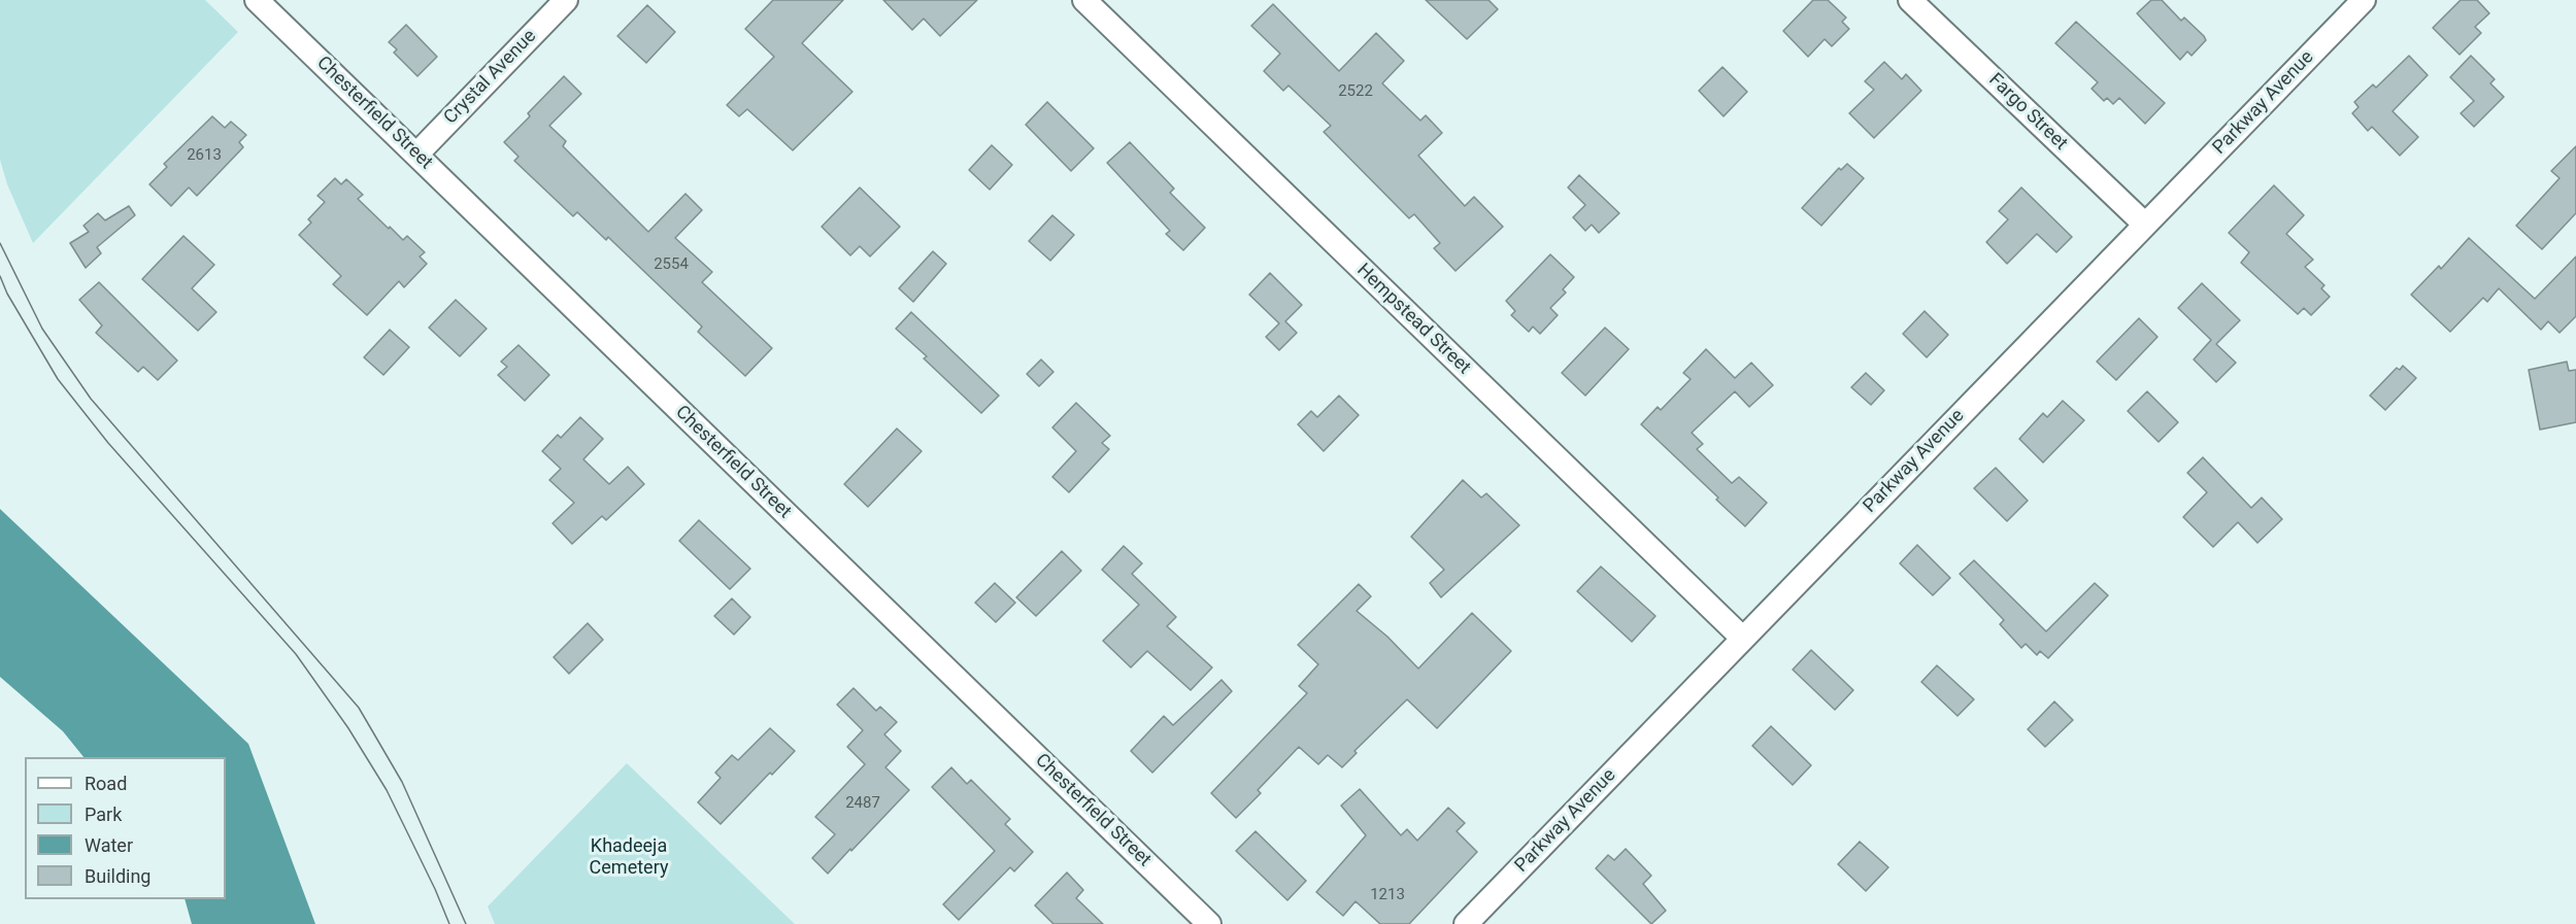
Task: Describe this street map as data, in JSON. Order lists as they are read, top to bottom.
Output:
{
  "streets": {
    "street": [
      "Crystal Avenue",
      "Parkway Avenue",
      "Fargo Street",
      "Chesterfield Street",
      "Hempstead Street"
    ]
  },
  "crossings": [
    ["Crystal Avenue", "Chesterfield Street"],
    ["Parkway Avenue", "Fargo Street"],
    ["Parkway Avenue", "Hempstead Street"]
  ],
  "parks": ["Khadeeja Cemetery"],
  "house_numbers": [
    "2522",
    "2613",
    "2554",
    "2487",
    "1213"
  ],
  "legend": [
    "Road",
    "Park",
    "Water",
    "Building"
  ]
}
